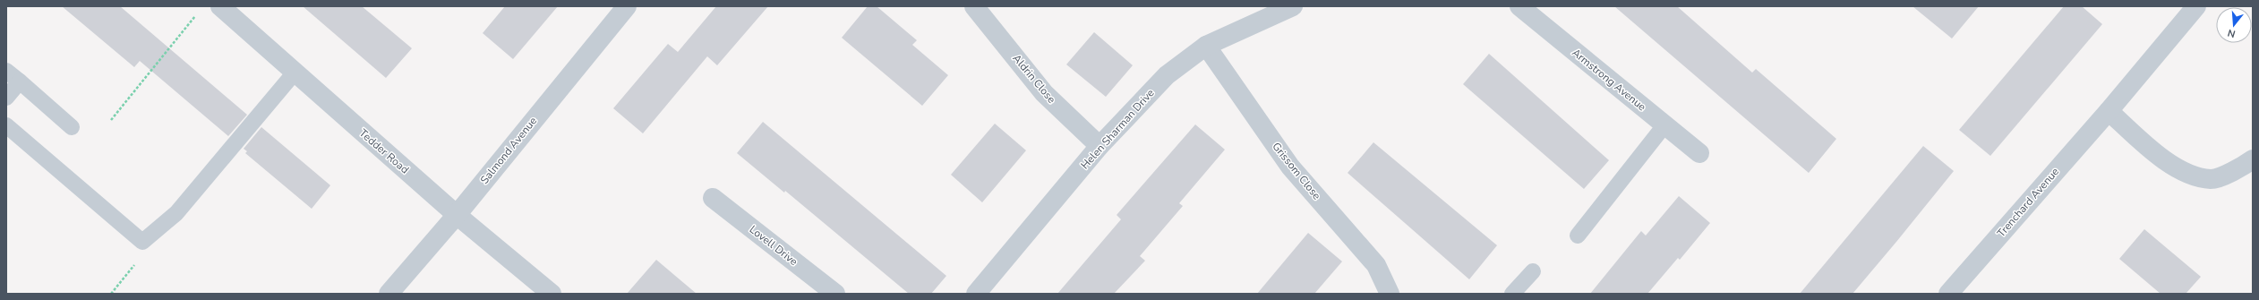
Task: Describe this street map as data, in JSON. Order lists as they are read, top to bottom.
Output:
{
  "streets": {
    "street": [
      "Aldrin Close",
      "Armstrong Avenue",
      "Helen Sharman Drive",
      "Salmond Avenue",
      "Tedder Road",
      "Grissom Close",
      "Trenchard Avenue",
      "Lovell Drive"
    ]
  },
  "crossings": [
    ["Aldrin Close", "Helen Sharman Drive"],
    ["Helen Sharman Drive", "Grissom Close"],
    ["Salmond Avenue", "Tedder Road"]
  ],
  "north": "bottom"
}
